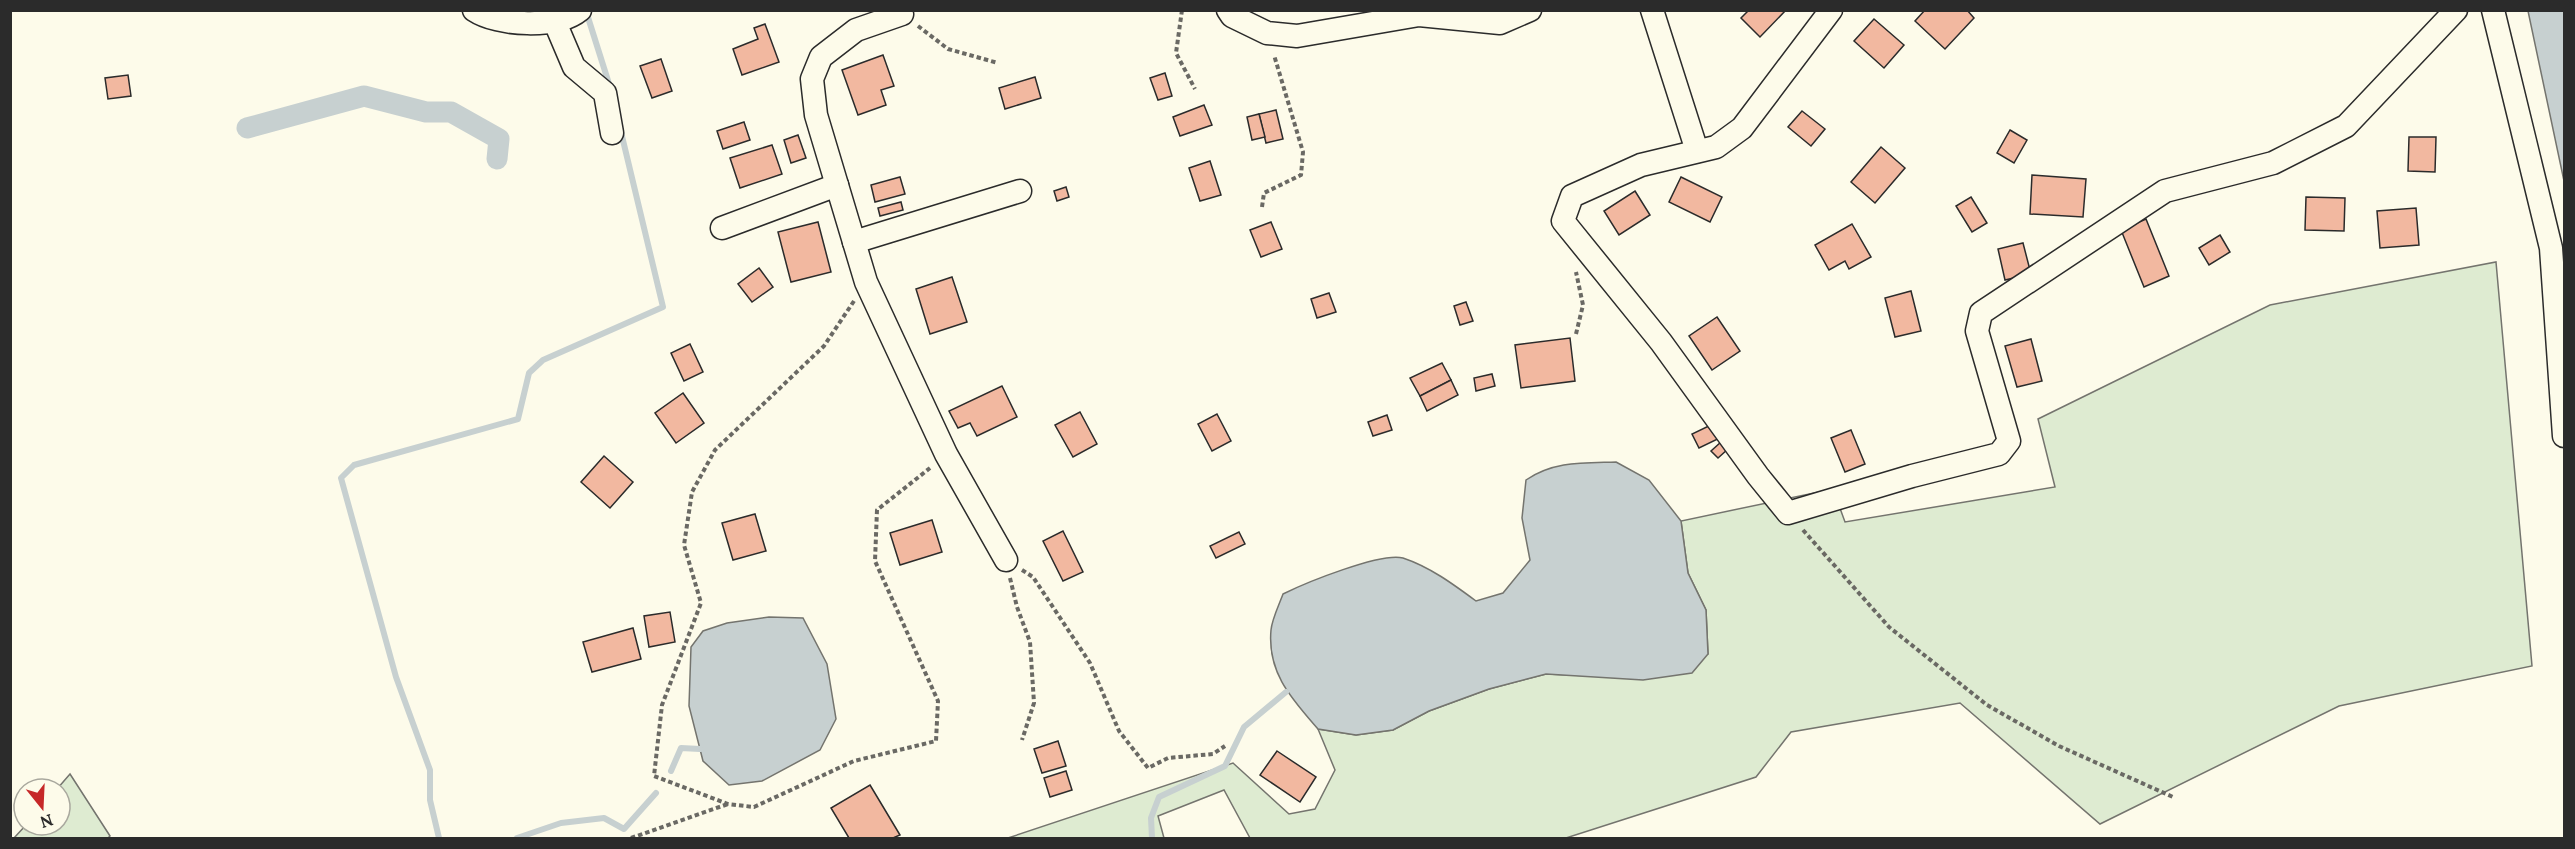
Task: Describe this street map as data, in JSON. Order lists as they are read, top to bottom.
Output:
{
  "north": "bottom"
}
